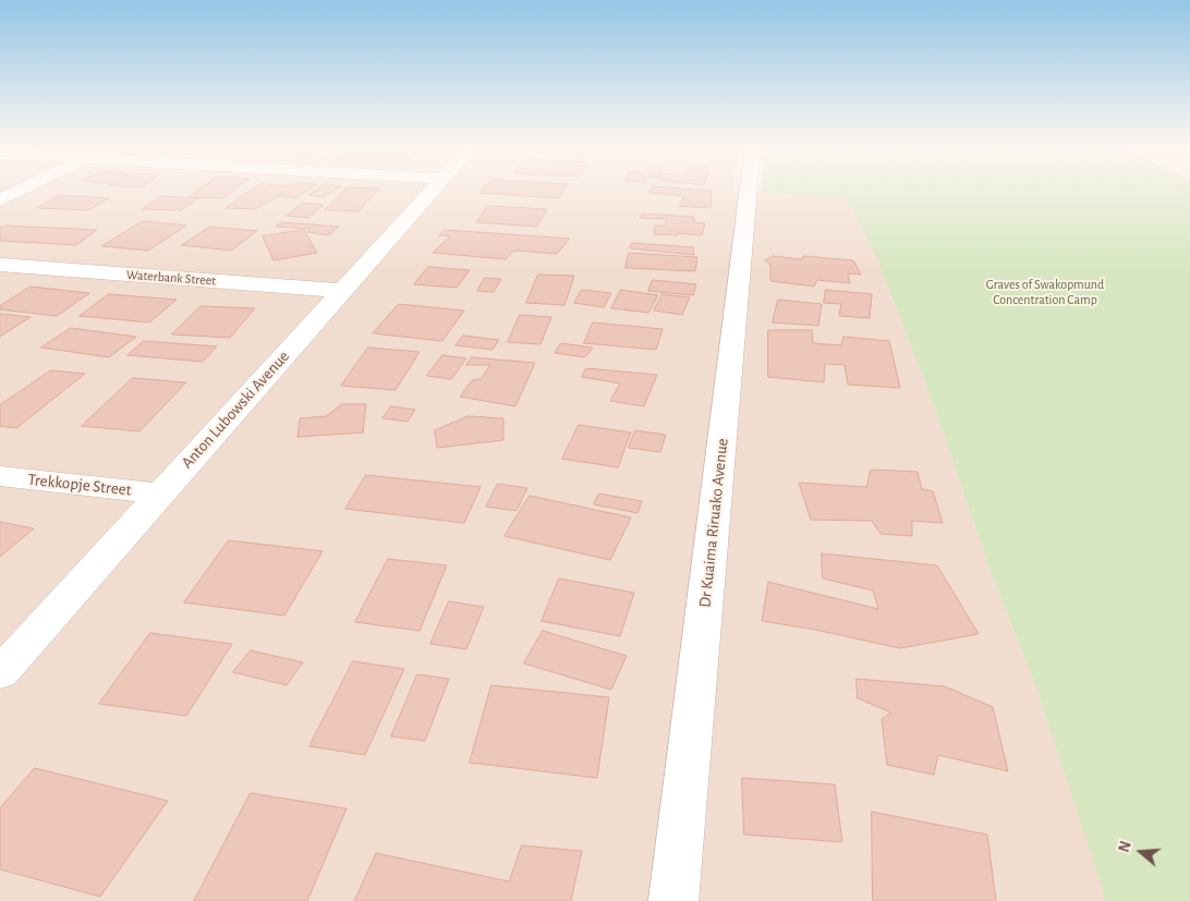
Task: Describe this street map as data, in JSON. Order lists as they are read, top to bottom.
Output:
{
  "streets": {
    "street": [
      "Waterbank Street",
      "Anton Lubowski Avenue",
      "Trekkopje Street",
      "Dr Kuaima Riruako Avenue"
    ]
  },
  "crossings": [
    ["Waterbank Street", "Anton Lubowski Avenue"],
    ["Anton Lubowski Avenue", "Trekkopje Street"]
  ],
  "parks": ["Graves of Swakopmund Concentration Camp"],
  "north": "left"
}
